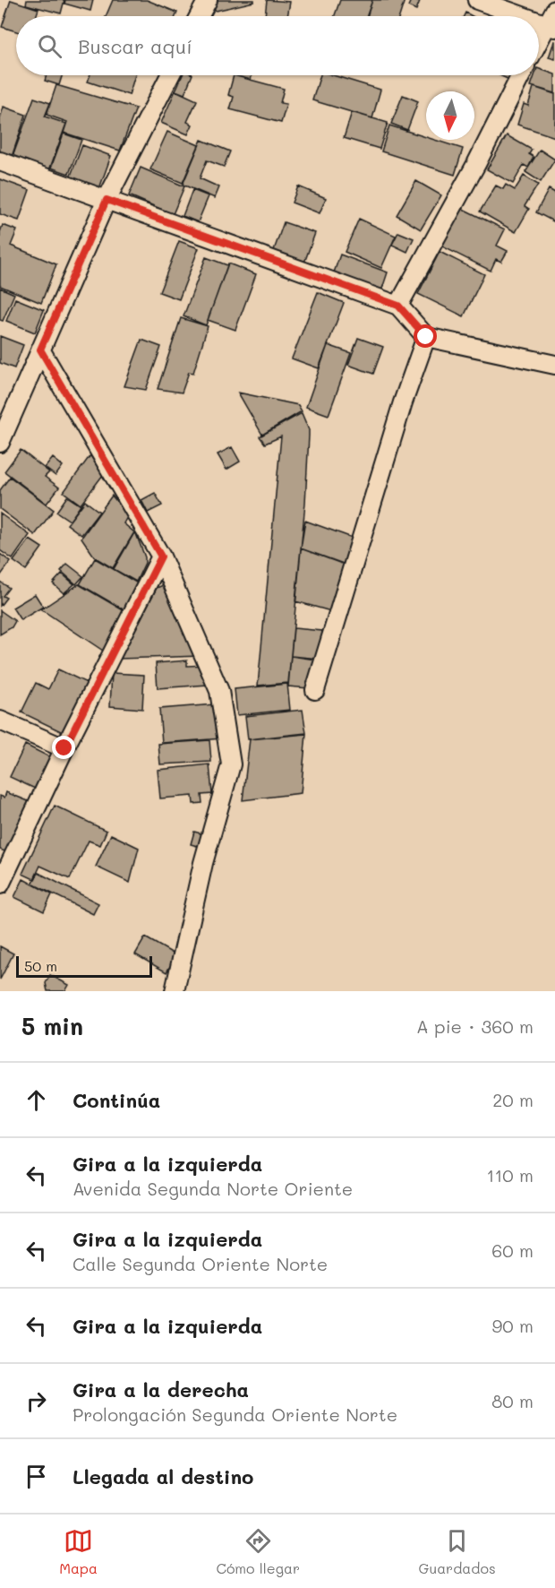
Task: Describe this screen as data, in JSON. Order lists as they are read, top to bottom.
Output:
{
  "scale_bar": "50 m",
  "north": "bottom",
  "page": {
    "search": "Buscar aquí",
    "scale": "50 m",
    "heading": ["5 min", "A pie · 360 m"],
    "list": [
      ["Continúa", "20 m"],
      ["Gira a la izquierda", "Avenida Segunda Norte Oriente", "110 m"],
      ["Gira a la izquierda", "Calle Segunda Oriente Norte", "60 m"],
      ["Gira a la izquierda", "90 m"],
      ["Gira a la derecha", "Prolongación Segunda Oriente Norte", "80 m"],
      "Llegada al destino"
    ],
    "nav": ["Mapa", "Cómo llegar", "Guardados"]
  }
}
